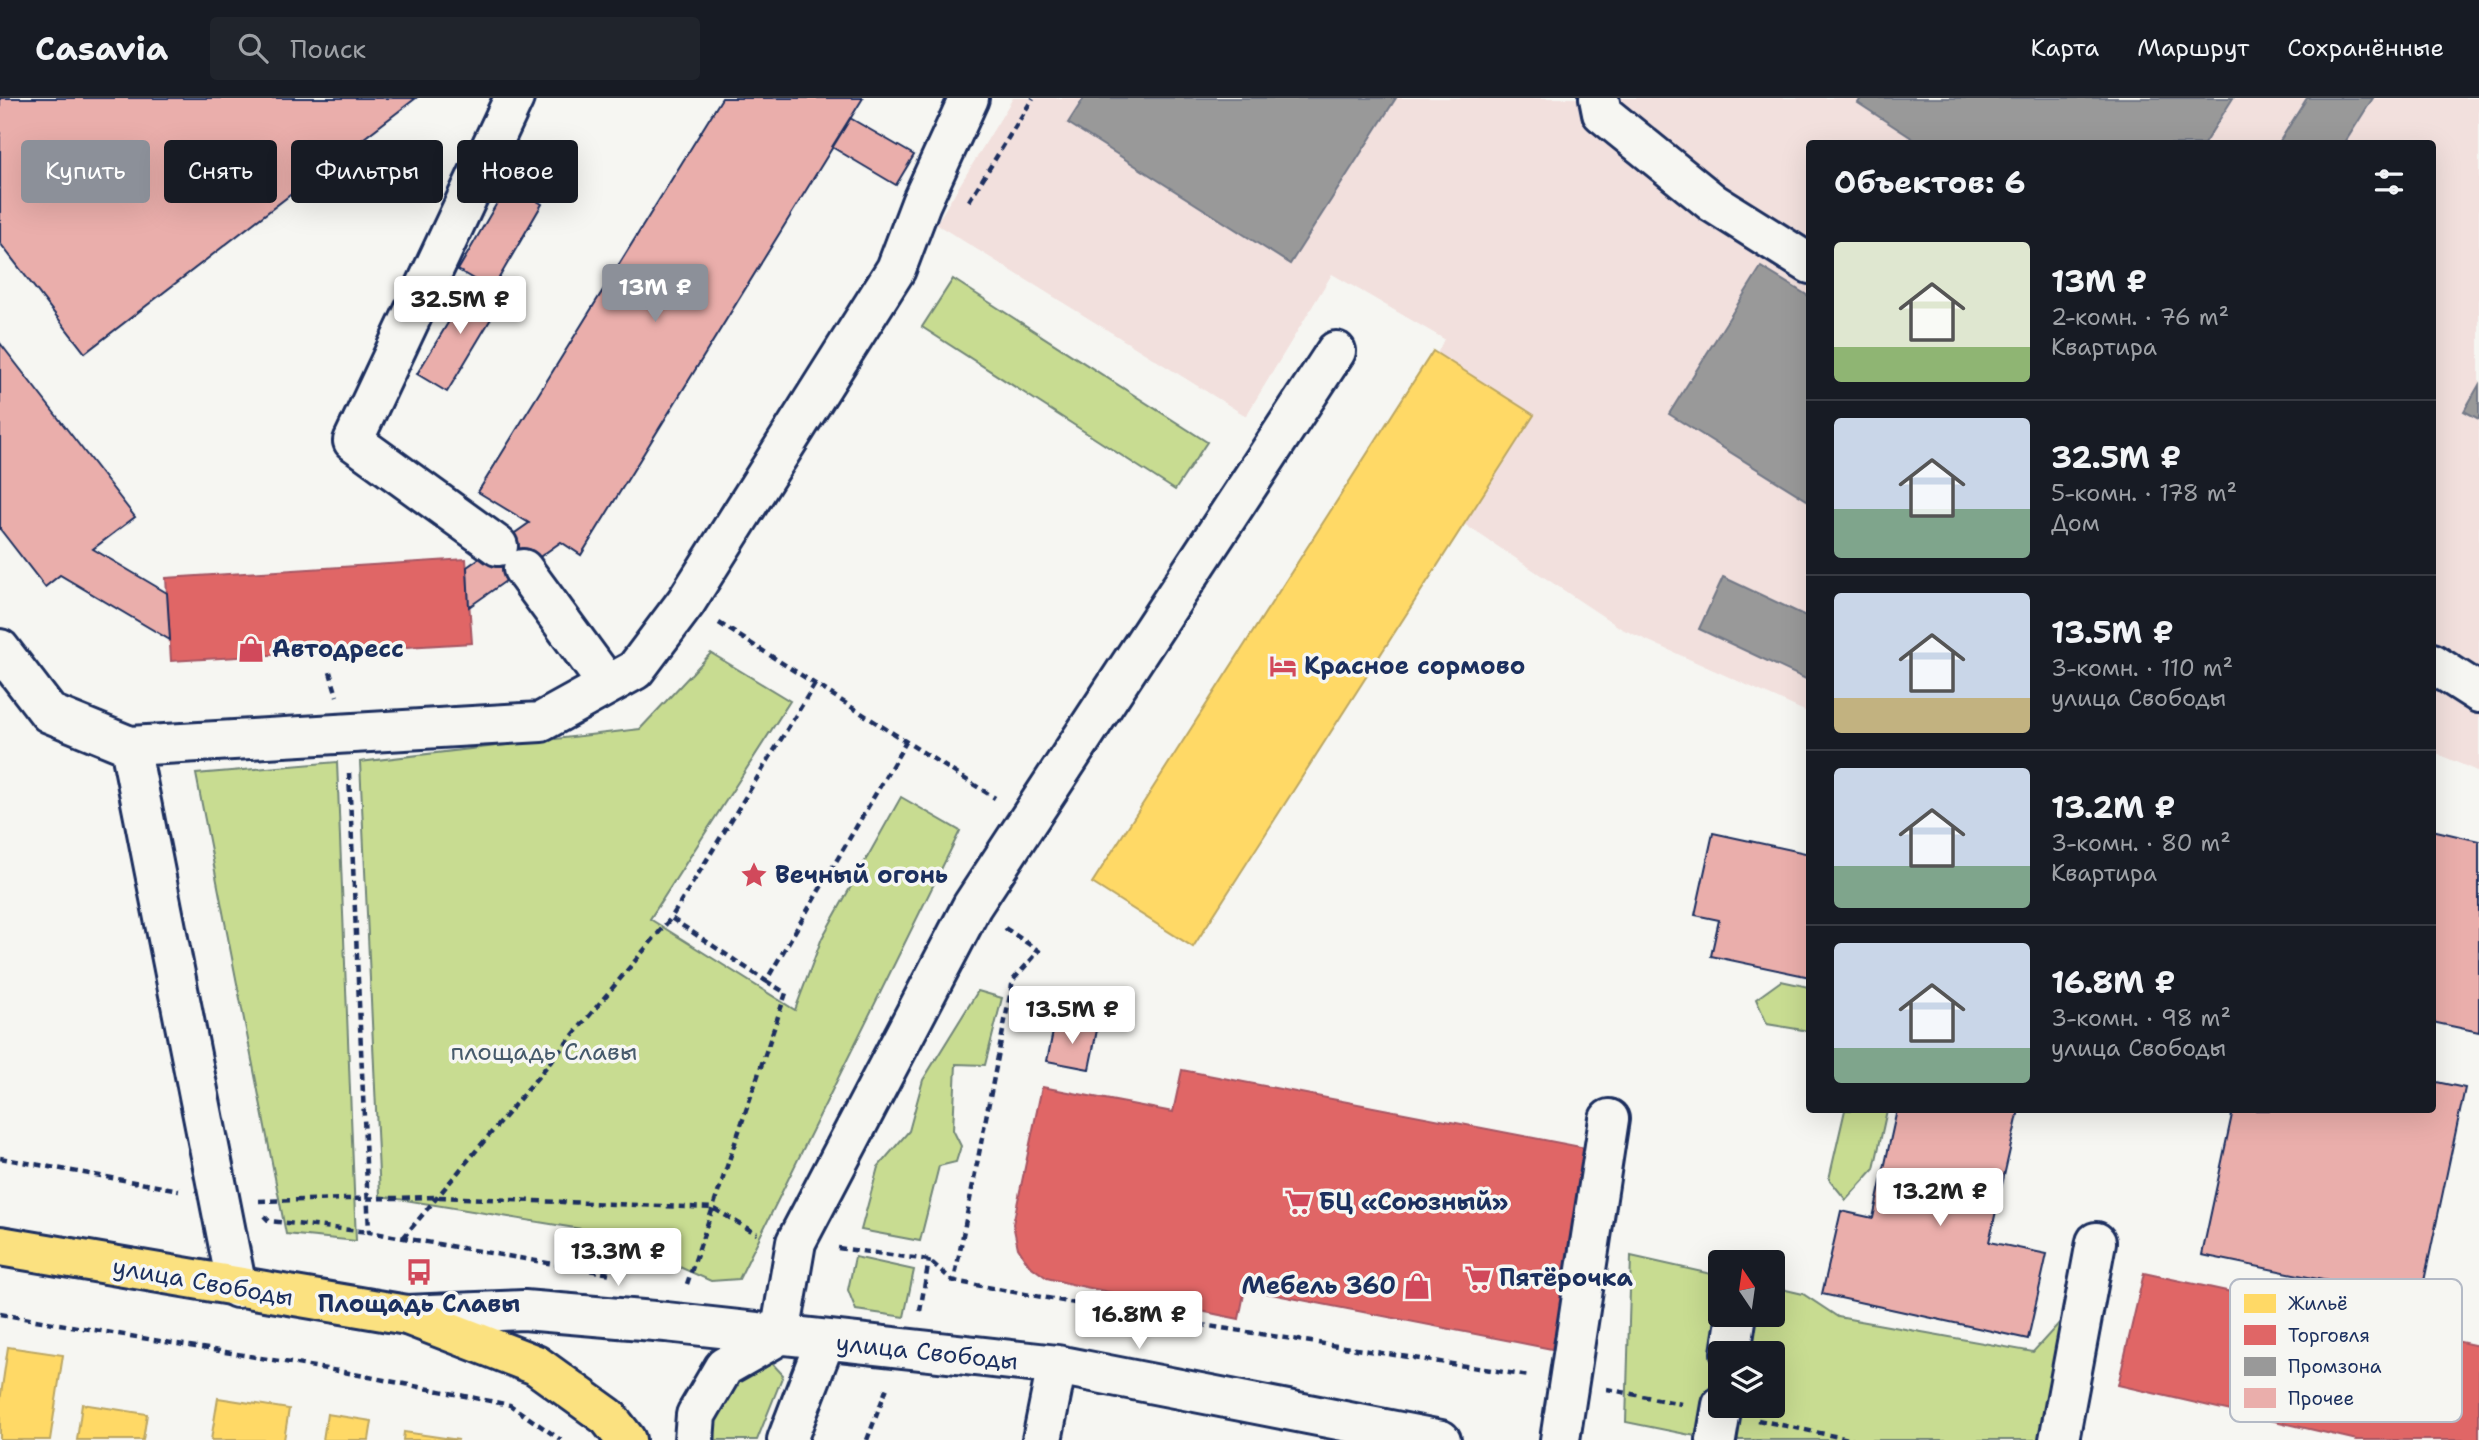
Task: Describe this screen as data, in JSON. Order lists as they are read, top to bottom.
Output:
{
  "streets": {
    "main road": ["улица Свободы"]
  },
  "parks": ["площадь Славы"],
  "places": {
    "shop": ["Автодресс", "Мебель 360"],
    "hotel": ["Красное сормово"],
    "place": ["Вечный огонь"],
    "supermarket": ["БЦ «Союзный»", "Пятёрочка"],
    "bus stop": ["Площадь Славы"]
  },
  "legend": [
    "Жильё",
    "Торговля",
    "Промзона",
    "Прочее"
  ],
  "north": "top",
  "page": {
    "header": "Casavia",
    "search": "Поиск",
    "nav": ["Карта", "Маршрут", "Сохранённые"],
    "chip": [
      "Купить",
      "Снять",
      "Фильтры",
      "Новое"
    ],
    "heading": "Объектов: 6",
    "list": [
      {
        "name": "13M ₽",
        "note": "2-комн. · 76 m² · Квартира"
      },
      {
        "name": "32.5M ₽",
        "note": "5-комн. · 178 m² · Дом"
      },
      {
        "name": "13.5M ₽",
        "note": "3-комн. · 110 m² · улица Свободы"
      },
      {
        "name": "13.2M ₽",
        "note": "3-комн. · 80 m² · Квартира"
      },
      {
        "name": "16.8M ₽",
        "note": "3-комн. · 98 m² · улица Свободы"
      }
    ],
    "price": [
      "13M ₽",
      "32.5M ₽",
      "13.5M ₽",
      "13.2M ₽",
      "13.3M ₽",
      "16.8M ₽"
    ]
  }
}
